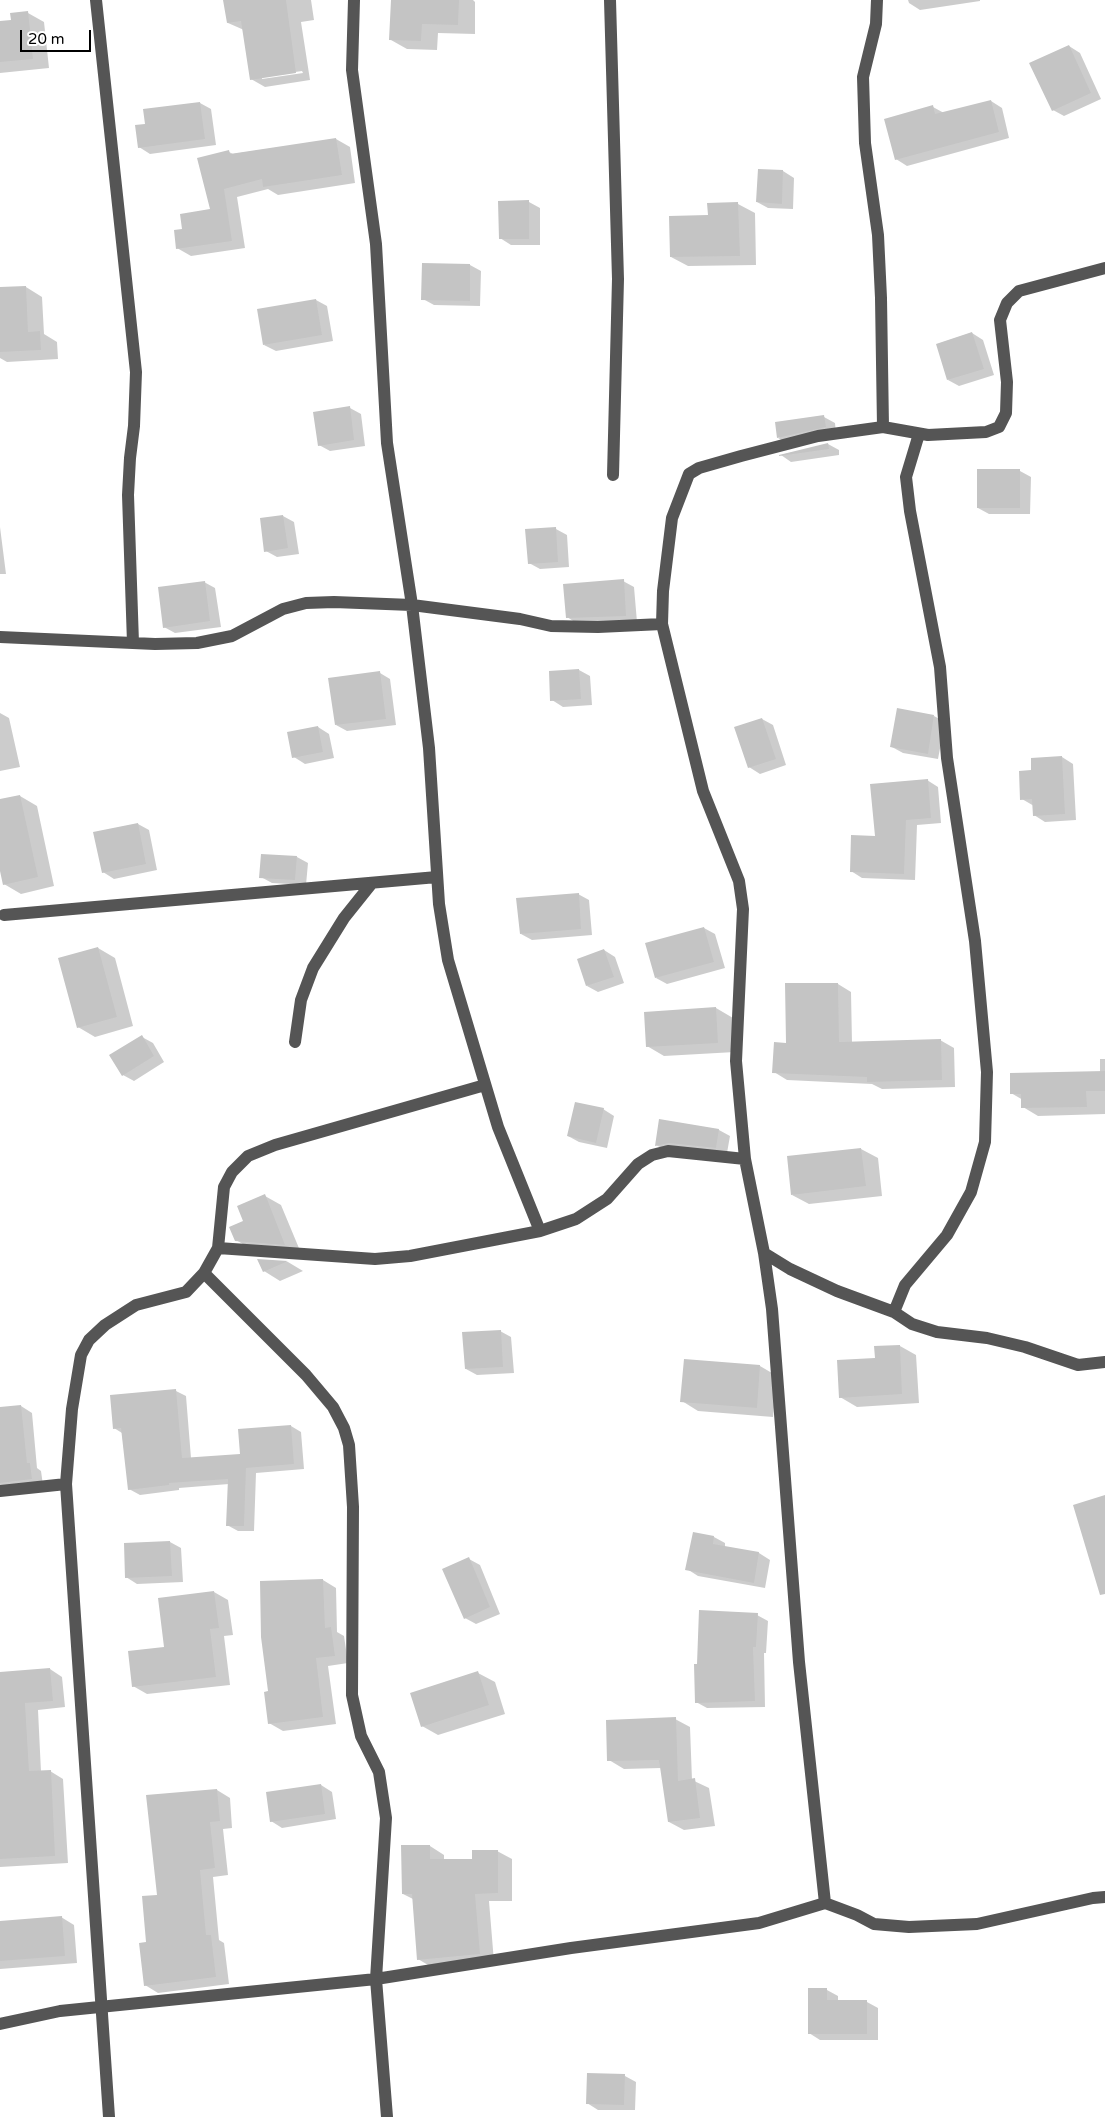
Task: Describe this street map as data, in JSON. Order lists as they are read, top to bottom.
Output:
{
  "scale_bar": "20 m"
}
